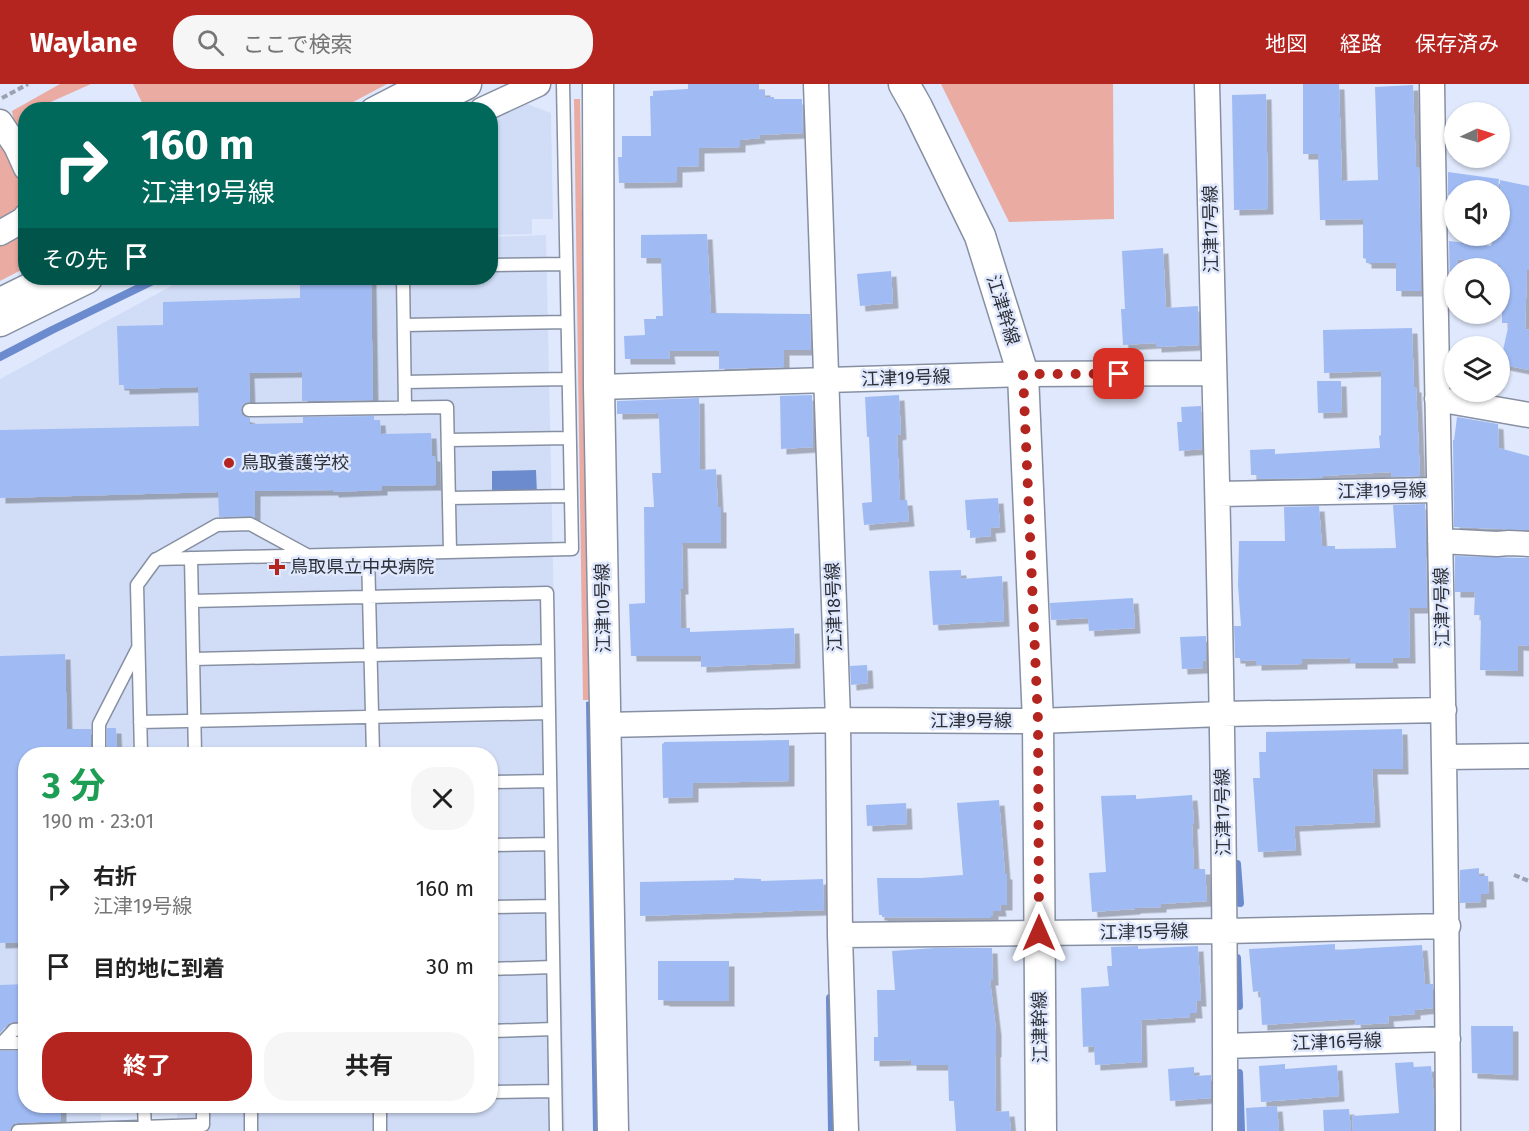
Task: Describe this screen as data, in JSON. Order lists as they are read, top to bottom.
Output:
{
  "streets": {
    "street": [
      "江津17号線",
      "江津幹線",
      "江津19号線",
      "江津18号線",
      "江津7号線",
      "江津10号線",
      "江津9号線",
      "江津15号線",
      "江津16号線"
    ]
  },
  "crossings": [
    ["江津17号線", "江津19号線"],
    ["江津17号線", "江津9号線"],
    ["江津17号線", "江津15号線"],
    ["江津17号線", "江津16号線"],
    ["江津幹線", "江津19号線"],
    ["江津幹線", "江津9号線"],
    ["江津幹線", "江津15号線"],
    ["江津19号線", "江津18号線"],
    ["江津19号線", "江津7号線"],
    ["江津19号線", "江津10号線"],
    ["江津18号線", "江津9号線"],
    ["江津18号線", "江津15号線"],
    ["江津7号線", "江津9号線"],
    ["江津7号線", "江津15号線"],
    ["江津7号線", "江津16号線"],
    ["江津10号線", "江津9号線"]
  ],
  "places": {
    "other": ["鳥取養護学校"],
    "health": ["鳥取県立中央病院"]
  },
  "north": "right",
  "page": {
    "header": "Waylane",
    "search": "ここで検索",
    "nav": ["地図", "経路", "保存済み"],
    "turn": ["160 m", "江津19号線"],
    "then": "その先",
    "heading": ["3 分", "190 m · 23:01"],
    "list": [
      {
        "name": "右折",
        "note": "江津19号線",
        "value": "160 m"
      },
      {
        "name": "目的地に到着",
        "value": "30 m"
      }
    ],
    "buttons": ["終了", "共有"]
  }
}
